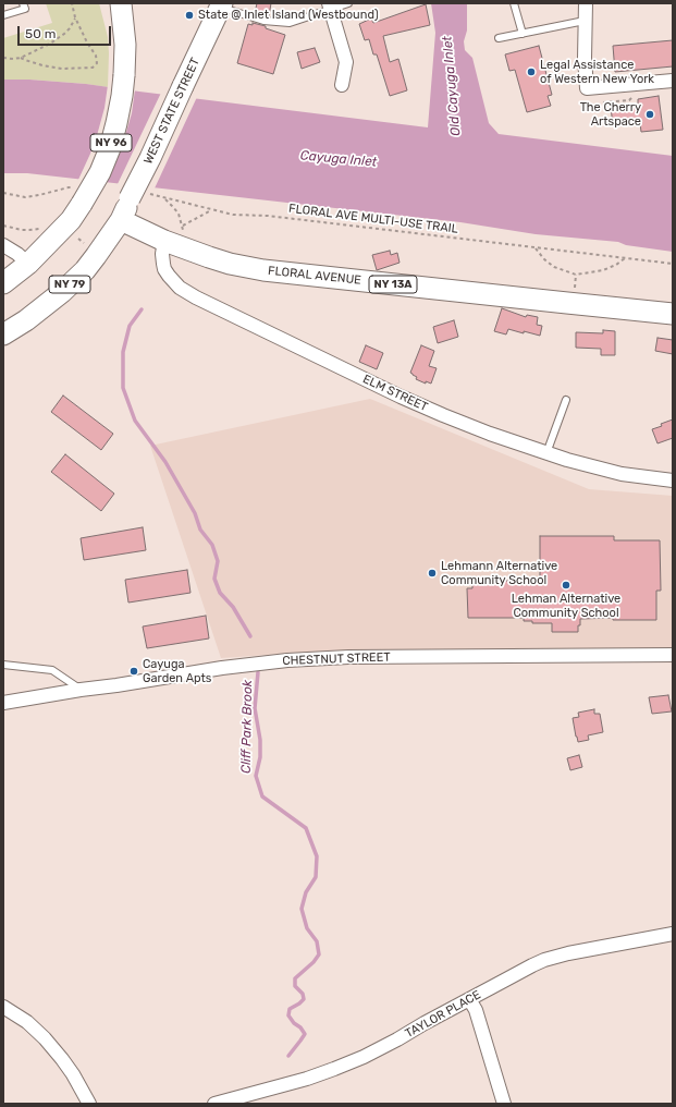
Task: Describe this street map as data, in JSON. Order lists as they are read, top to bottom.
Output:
{
  "streets": {
    "main road": [
      "WEST STATE STREET",
      "NY 96",
      "FLORAL AVENUE",
      "NY 79",
      "NY 13A"
    ],
    "street": ["ELM STREET", "CHESTNUT STREET", "TAYLOR PLACE"],
    "path": ["FLORAL AVE MULTI-USE TRAIL"]
  },
  "crossings": [
    ["WEST STATE STREET", "FLORAL AVENUE"],
    ["WEST STATE STREET", "NY 79"],
    ["FLORAL AVENUE", "NY 79"],
    ["FLORAL AVENUE", "ELM STREET"]
  ],
  "water": ["Old Cayuga Inlet", "Cayuga Inlet", "Cliff Park Brook"],
  "places": [
    "State @ Inlet Island (Westbound)",
    "Legal Assistance of Western New York",
    "The Cherry Artspace",
    "Lehmann Alternative Community School",
    "Lehman Alternative Community School",
    "Cayuga Garden Apts"
  ],
  "scale_bar": "50 m"
}
